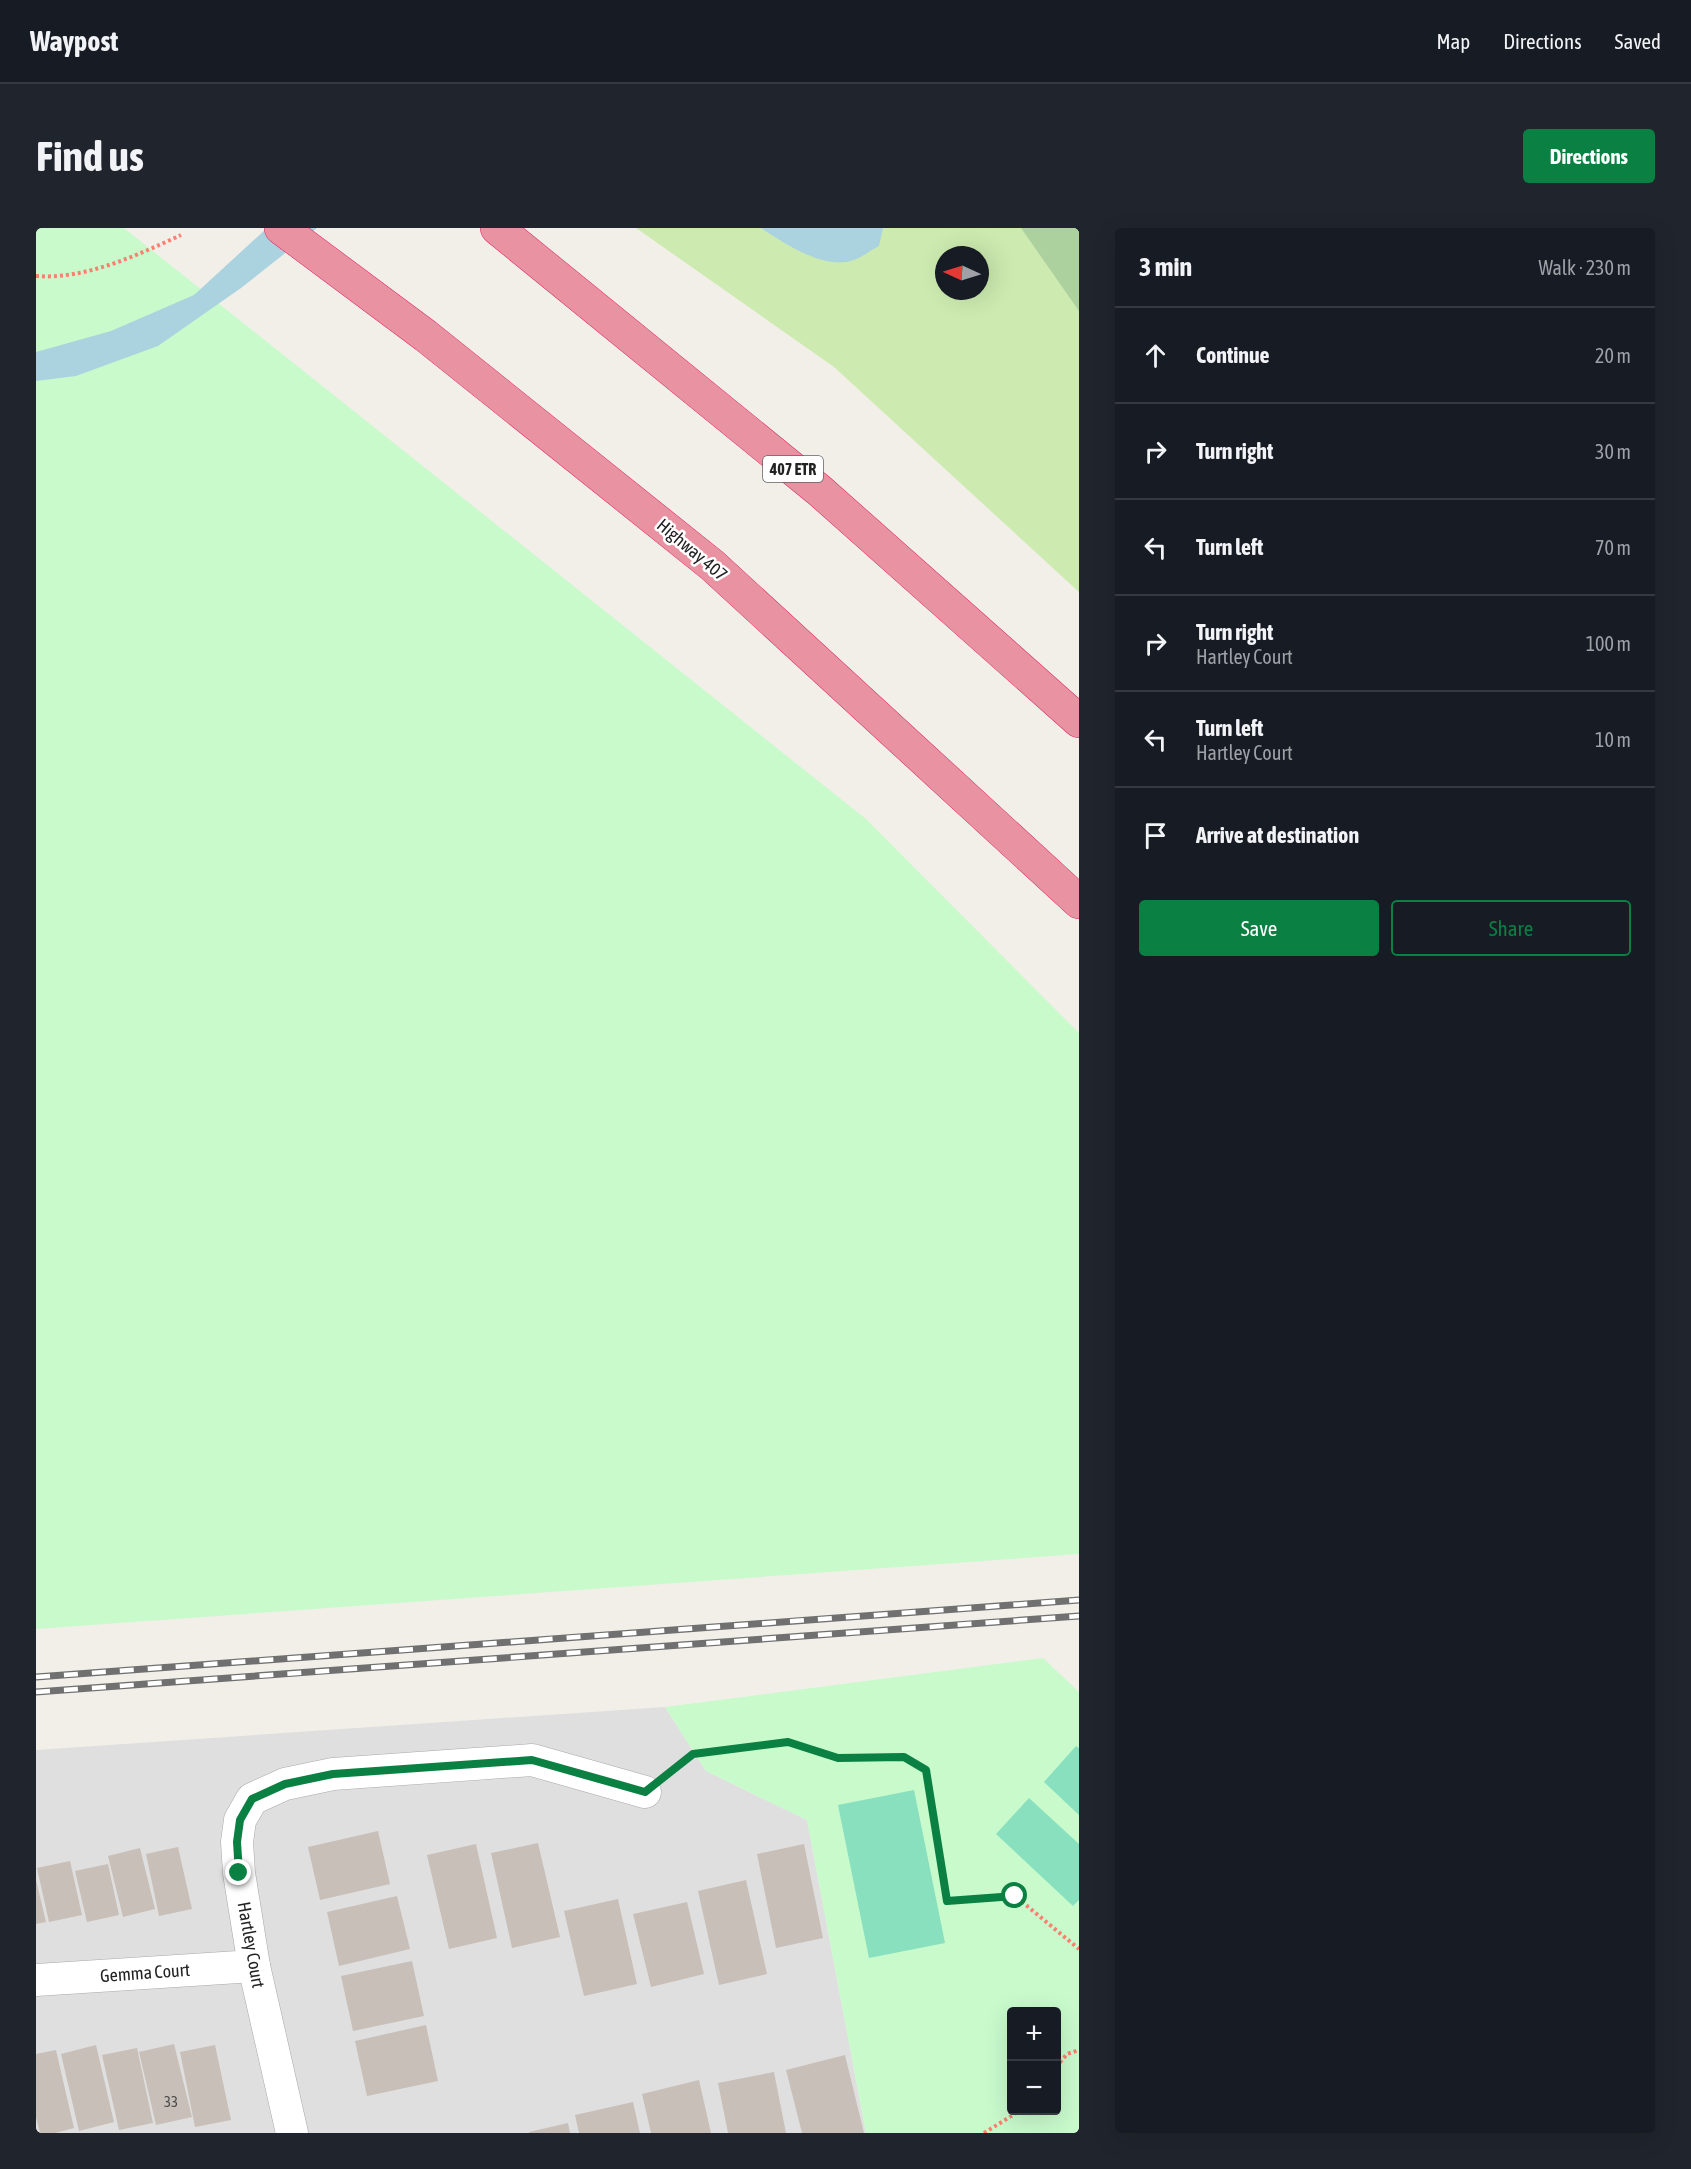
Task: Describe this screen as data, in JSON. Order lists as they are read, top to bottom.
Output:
{
  "streets": {
    "highway": ["407 ETR", "Highway 407"],
    "street": ["Hartley Court", "Gemma Court"]
  },
  "crossings": [
    ["Hartley Court", "Gemma Court"]
  ],
  "house_numbers": ["33"],
  "north": "left",
  "page": {
    "header": "Waypost",
    "nav": ["Map", "Directions", "Saved"],
    "buttons": [
      "Directions",
      ["Save", "Share"]
    ],
    "title": "Find us",
    "heading": ["3 min", "Walk · 230 m"],
    "list": [
      ["Continue", "20 m"],
      ["Turn right", "30 m"],
      ["Turn left", "70 m"],
      ["Turn right", "Hartley Court", "100 m"],
      ["Turn left", "Hartley Court", "10 m"],
      "Arrive at destination"
    ],
    "map_buttons": ["+", "−"]
  }
}
